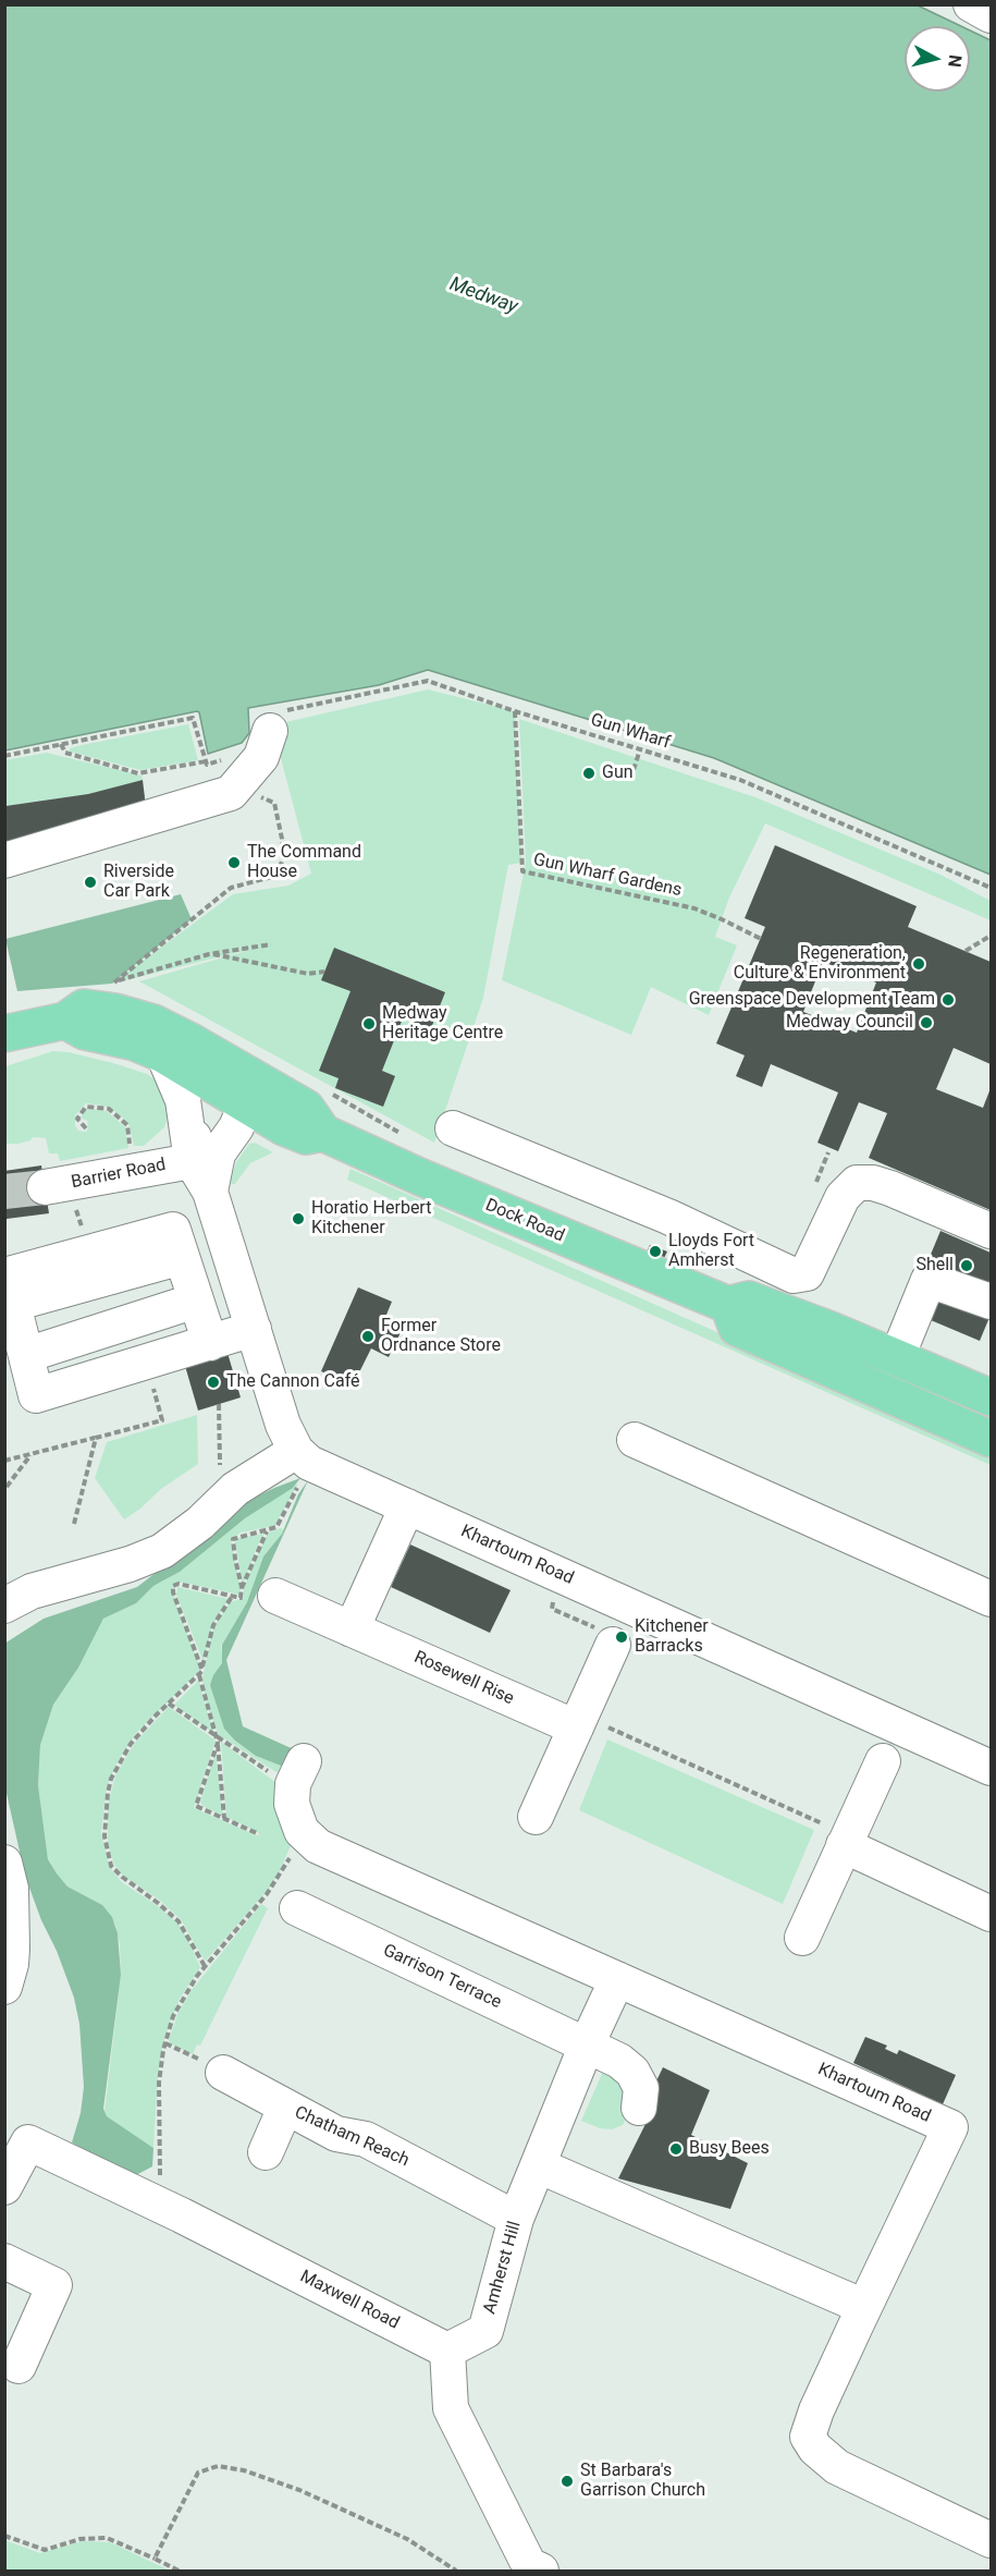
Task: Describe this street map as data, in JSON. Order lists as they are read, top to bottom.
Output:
{
  "streets": {
    "main road": ["Dock Road"],
    "street": [
      "Barrier Road",
      "Khartoum Road",
      "Rosewell Rise",
      "Garrison Terrace",
      "Chatham Reach",
      "Amherst Hill",
      "Maxwell Road"
    ],
    "path": ["Gun Wharf", "Gun Wharf Gardens"]
  },
  "crossings": [
    ["Gun Wharf", "Gun Wharf Gardens"],
    ["Chatham Reach", "Amherst Hill"],
    ["Amherst Hill", "Maxwell Road"]
  ],
  "water": ["Medway"],
  "places": [
    "Gun",
    "The Command House",
    "Riverside Car Park",
    "Regeneration, Culture & Environment",
    "Greenspace Development Team",
    "Medway Council",
    "Medway Heritage Centre",
    "Horatio Herbert Kitchener",
    "Lloyds Fort Amherst",
    "Shell",
    "Former Ordnance Store",
    "The Cannon Café",
    "Kitchener Barracks",
    "Busy Bees",
    "St Barbara's Garrison Church"
  ],
  "north": "right"
}
